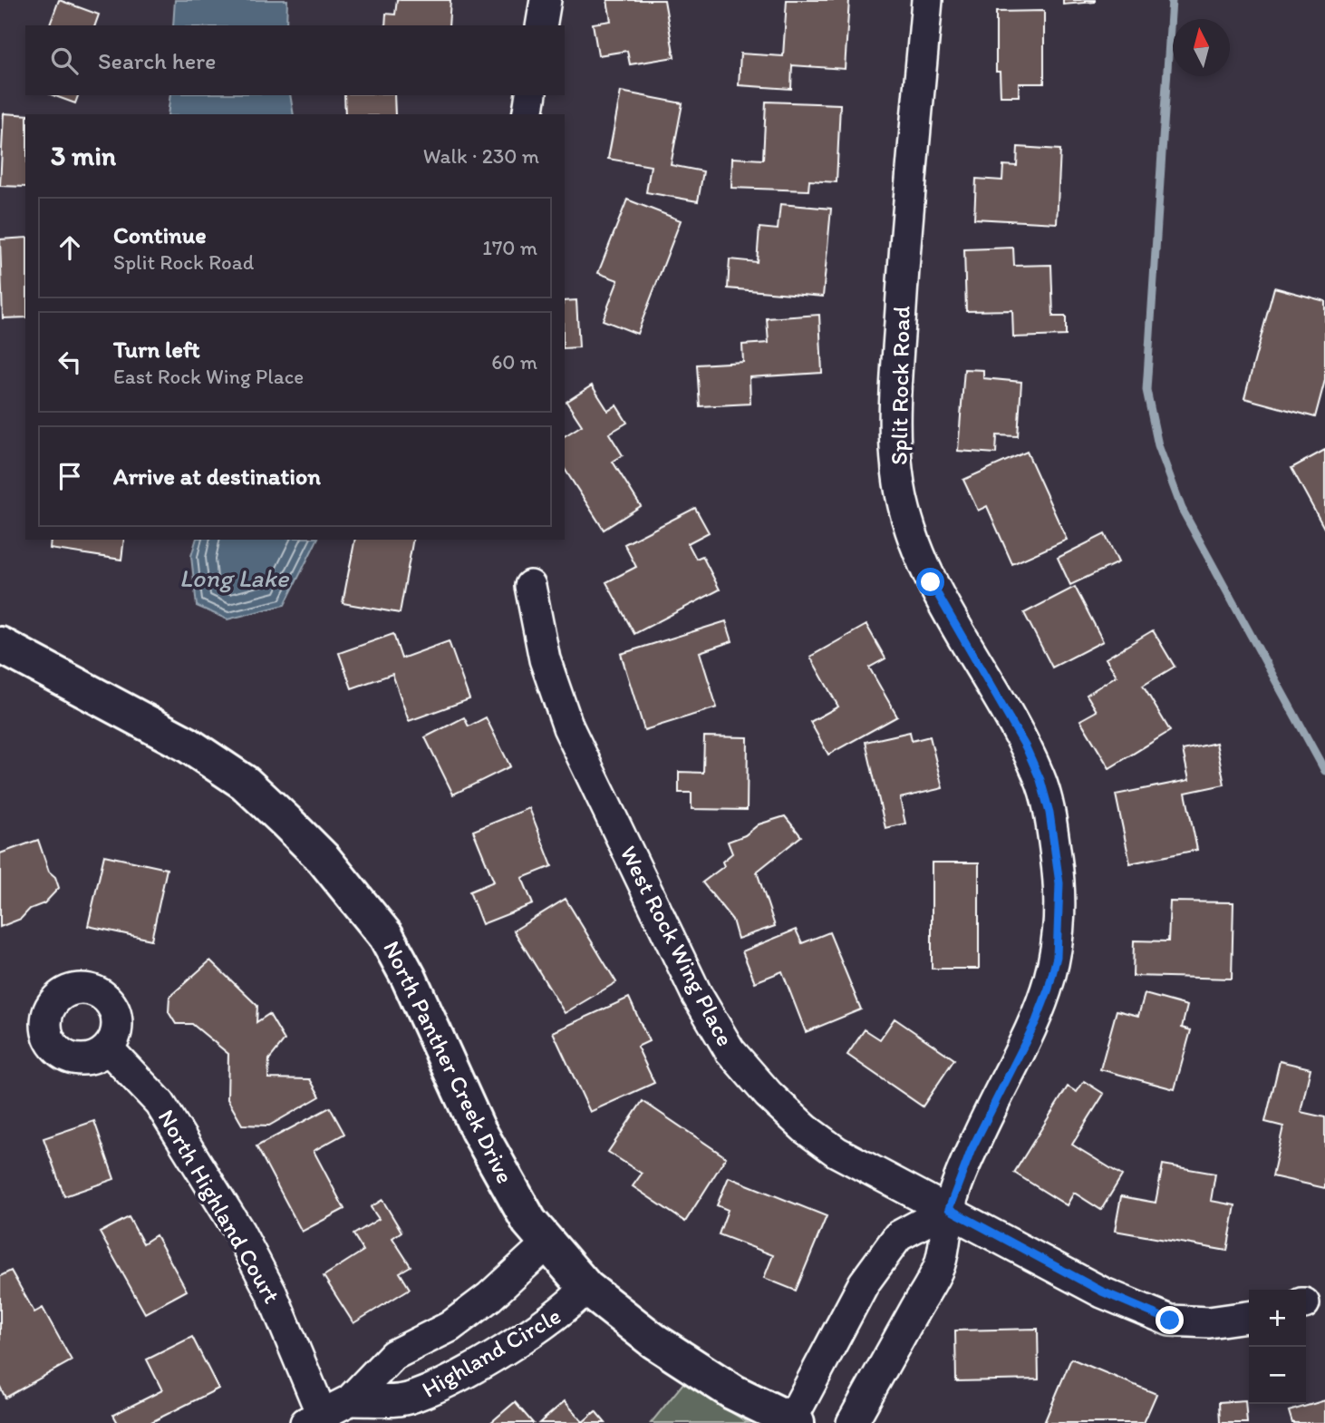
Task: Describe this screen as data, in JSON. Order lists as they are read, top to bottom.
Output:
{
  "streets": {
    "street": [
      "Split Rock Road",
      "West Rock Wing Place",
      "North Panther Creek Drive",
      "North Highland Court",
      "Highland Circle"
    ]
  },
  "crossings": [
    ["Split Rock Road", "West Rock Wing Place"],
    ["North Panther Creek Drive", "Highland Circle"],
    ["North Highland Court", "Highland Circle"]
  ],
  "water": ["Long Lake"],
  "north": "top",
  "page": {
    "search": "Search here",
    "heading": ["3 min", "Walk · 230 m"],
    "list": [
      ["Continue", "Split Rock Road", "170 m"],
      ["Turn left", "East Rock Wing Place", "60 m"],
      "Arrive at destination"
    ],
    "map_buttons": ["+", "−"]
  }
}
